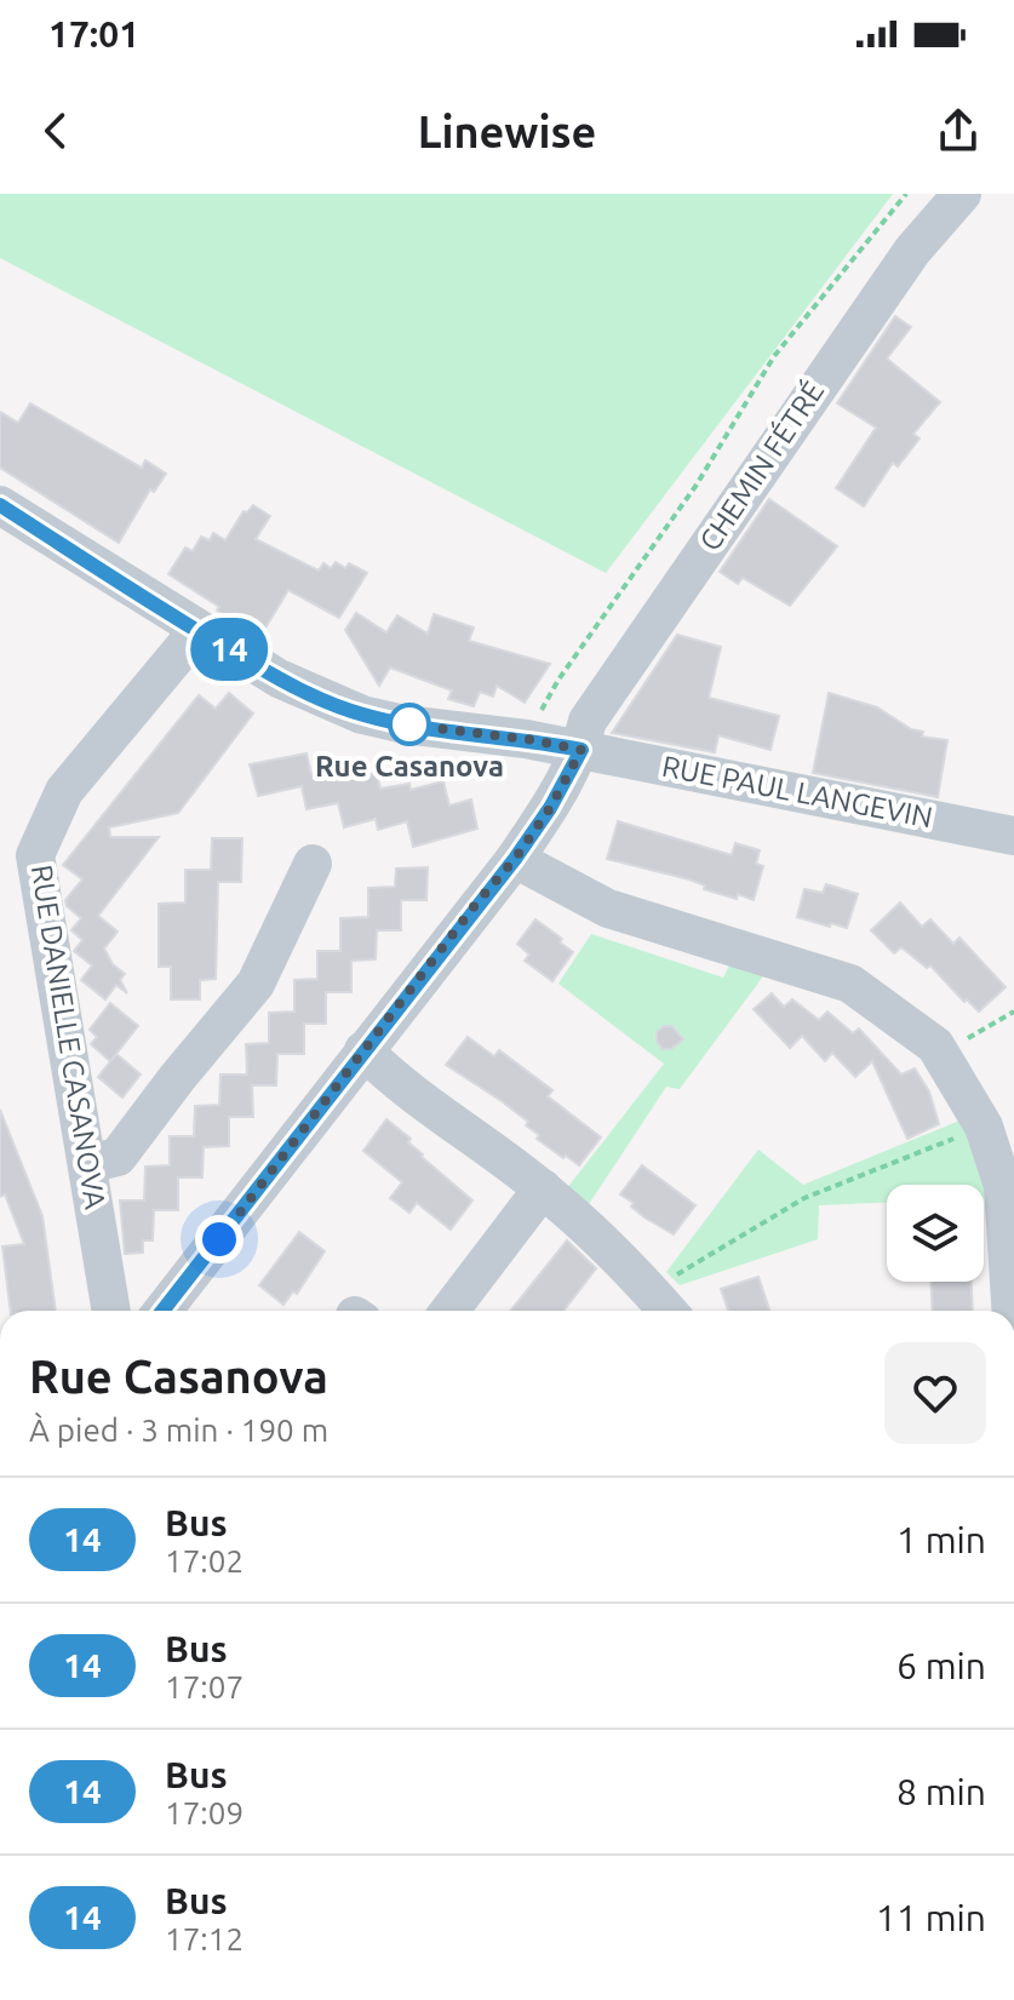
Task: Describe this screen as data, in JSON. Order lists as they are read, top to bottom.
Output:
{
  "streets": {
    "street": ["CHEMIN FÉTRÉ", "RUE PAUL LANGEVIN", "RUE DANIELLE CASANOVA"]
  },
  "crossings": [
    ["CHEMIN FÉTRÉ", "RUE PAUL LANGEVIN"]
  ],
  "places": ["Rue Casanova"],
  "lines": ["bus line 14"],
  "page": {
    "status": "17:01",
    "header": "Linewise",
    "on_map": "14",
    "heading": ["Rue Casanova", "À pied · 3 min · 190 m"],
    "list": [
      {
        "mark": "14",
        "name": "Bus",
        "note": "17:02",
        "value": "1 min"
      },
      {
        "mark": "14",
        "name": "Bus",
        "note": "17:07",
        "value": "6 min"
      },
      {
        "mark": "14",
        "name": "Bus",
        "note": "17:09",
        "value": "8 min"
      },
      {
        "mark": "14",
        "name": "Bus",
        "note": "17:12",
        "value": "11 min"
      }
    ]
  }
}
